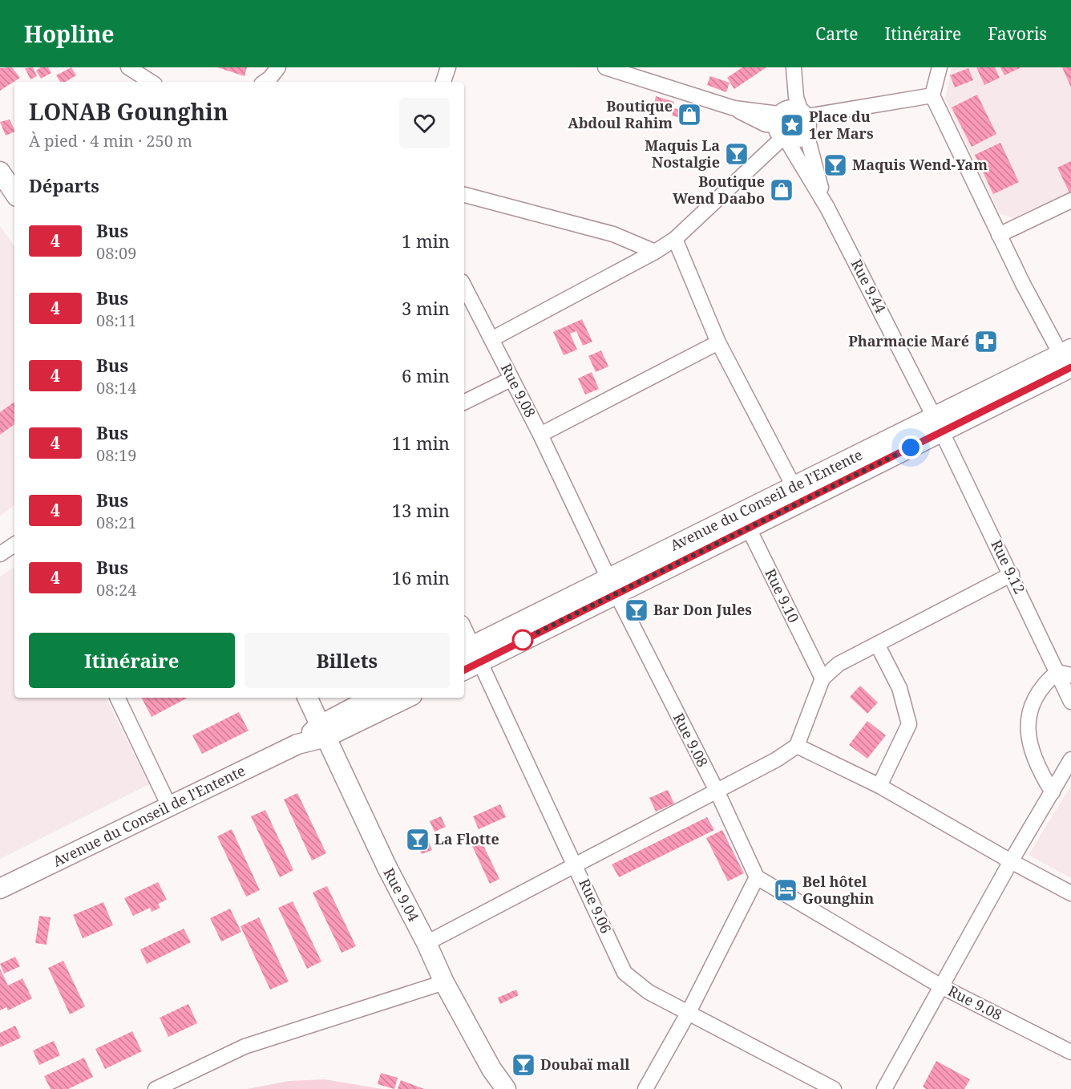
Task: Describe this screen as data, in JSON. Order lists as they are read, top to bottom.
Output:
{
  "streets": {
    "street": [
      "Rue 9.44",
      "Rue 9.08",
      "Avenue du Conseil de l'Entente",
      "Rue 9.12",
      "Rue 9.10",
      "Rue 9.04",
      "Rue 9.06"
    ]
  },
  "crossings": [
    ["Rue 9.44", "Avenue du Conseil de l'Entente"],
    ["Rue 9.44", "Rue 9.12"],
    ["Rue 9.08", "Avenue du Conseil de l'Entente"],
    ["Avenue du Conseil de l'Entente", "Rue 9.12"],
    ["Avenue du Conseil de l'Entente", "Rue 9.10"],
    ["Avenue du Conseil de l'Entente", "Rue 9.04"],
    ["Avenue du Conseil de l'Entente", "Rue 9.06"]
  ],
  "places": {
    "shop": ["Boutique Abdoul Rahim", "Boutique Wend Daabo"],
    "place": ["Place du 1er Mars"],
    "bar": [
      "Maquis La Nostalgie",
      "Maquis Wend-Yam",
      "Bar Don Jules",
      "La Flotte",
      "Doubaï mall"
    ],
    "pharmacy": ["Pharmacie Maré"],
    "hotel": ["Bel hôtel Gounghin"]
  },
  "lines": ["bus line 4"],
  "page": {
    "header": "Hopline",
    "nav": ["Carte", "Itinéraire", "Favoris"],
    "heading": [
      ["LONAB Gounghin", "À pied · 4 min · 250 m"],
      "Départs"
    ],
    "list": [
      {
        "mark": "4",
        "name": "Bus",
        "note": "08:09",
        "value": "1 min"
      },
      {
        "mark": "4",
        "name": "Bus",
        "note": "08:11",
        "value": "3 min"
      },
      {
        "mark": "4",
        "name": "Bus",
        "note": "08:14",
        "value": "6 min"
      },
      {
        "mark": "4",
        "name": "Bus",
        "note": "08:19",
        "value": "11 min"
      },
      {
        "mark": "4",
        "name": "Bus",
        "note": "08:21",
        "value": "13 min"
      },
      {
        "mark": "4",
        "name": "Bus",
        "note": "08:24",
        "value": "16 min"
      }
    ],
    "buttons": ["Itinéraire", "Billets"]
  }
}
